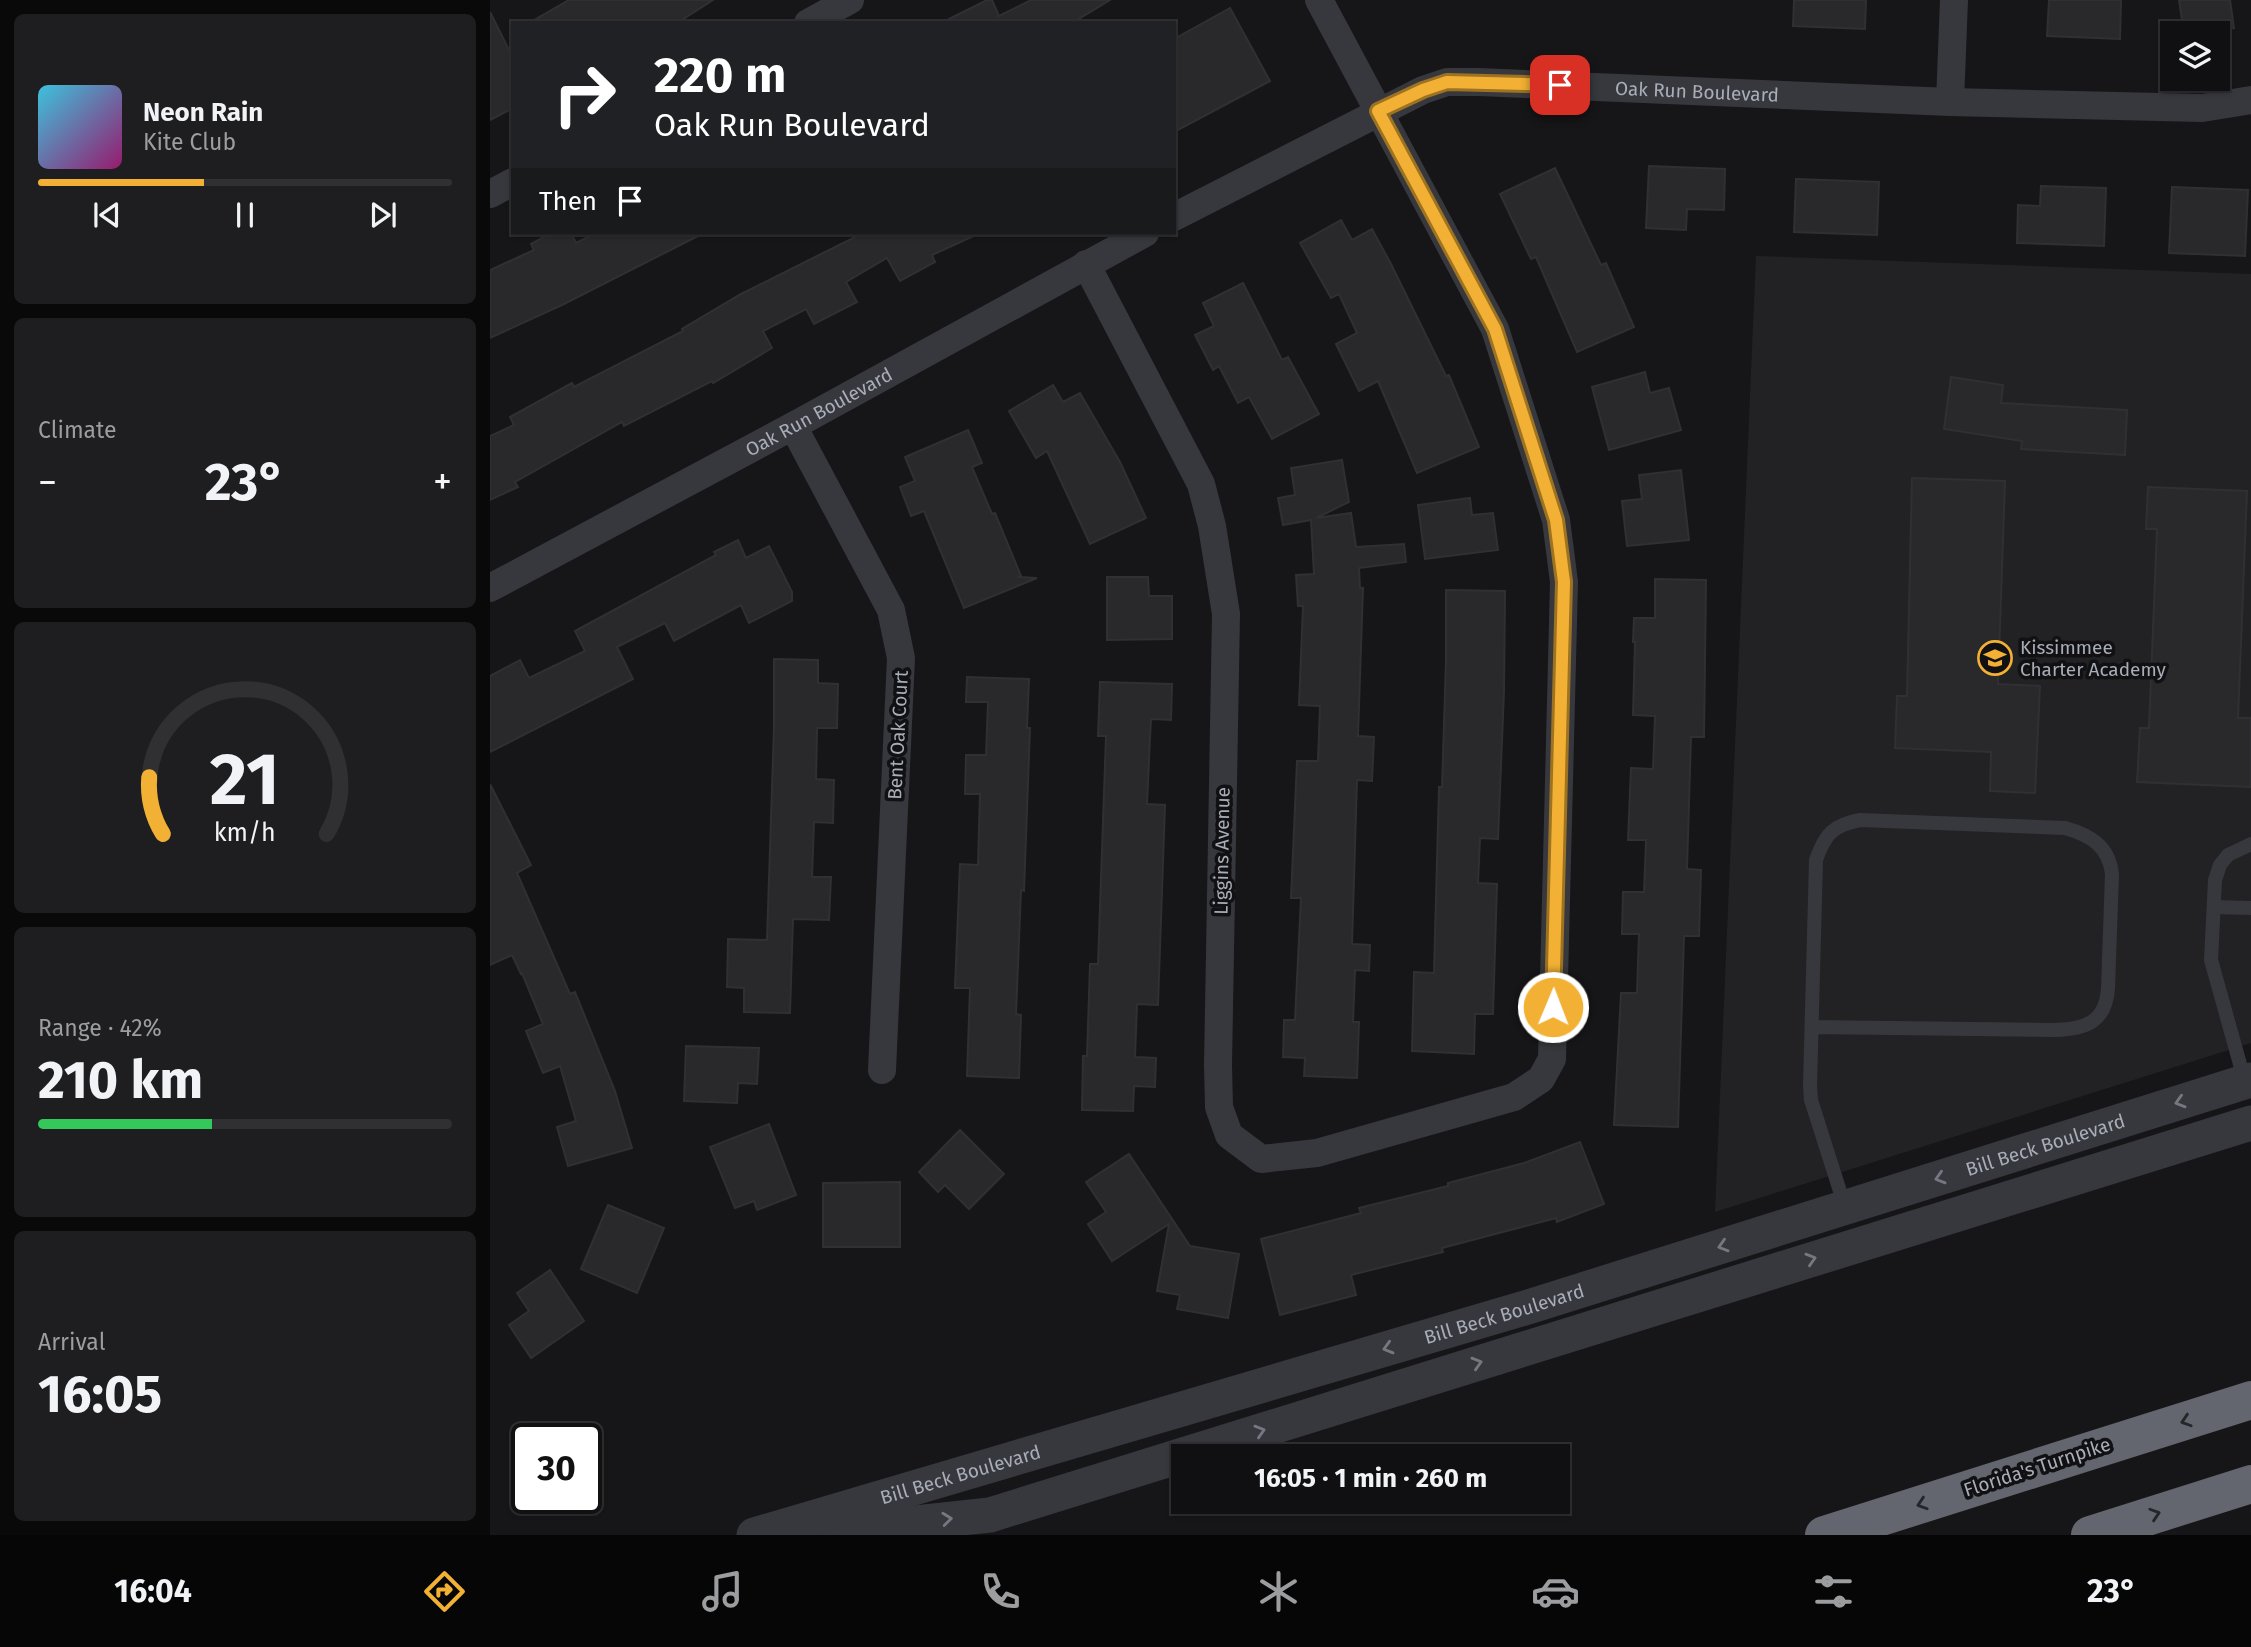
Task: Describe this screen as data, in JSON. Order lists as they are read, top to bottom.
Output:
{
  "streets": {
    "highway": ["Florida's Turnpike"],
    "street": [
      "Oak Run Boulevard",
      "Bent Oak Court",
      "Liggins Avenue",
      "Bill Beck Boulevard"
    ]
  },
  "crossings": [
    ["Oak Run Boulevard", "Bent Oak Court"],
    ["Oak Run Boulevard", "Liggins Avenue"]
  ],
  "places": {
    "school or university": ["Kissimmee Charter Academy"]
  },
  "page": {
    "turn": ["220 m", "Oak Run Boulevard"],
    "song": ["Neon Rain", "Kite Club"],
    "then": "Then",
    "tile": [
      "Climate",
      ["Range · 42%", "210 km"],
      ["Arrival", "16:05"]
    ],
    "heat": ["−", "23°", "+"],
    "limit": "30",
    "trip": "16:05 · 1 min · 260 m",
    "tabs": ["16:04", "23°"],
    "gauge": ["21", "km/h"]
  }
}
